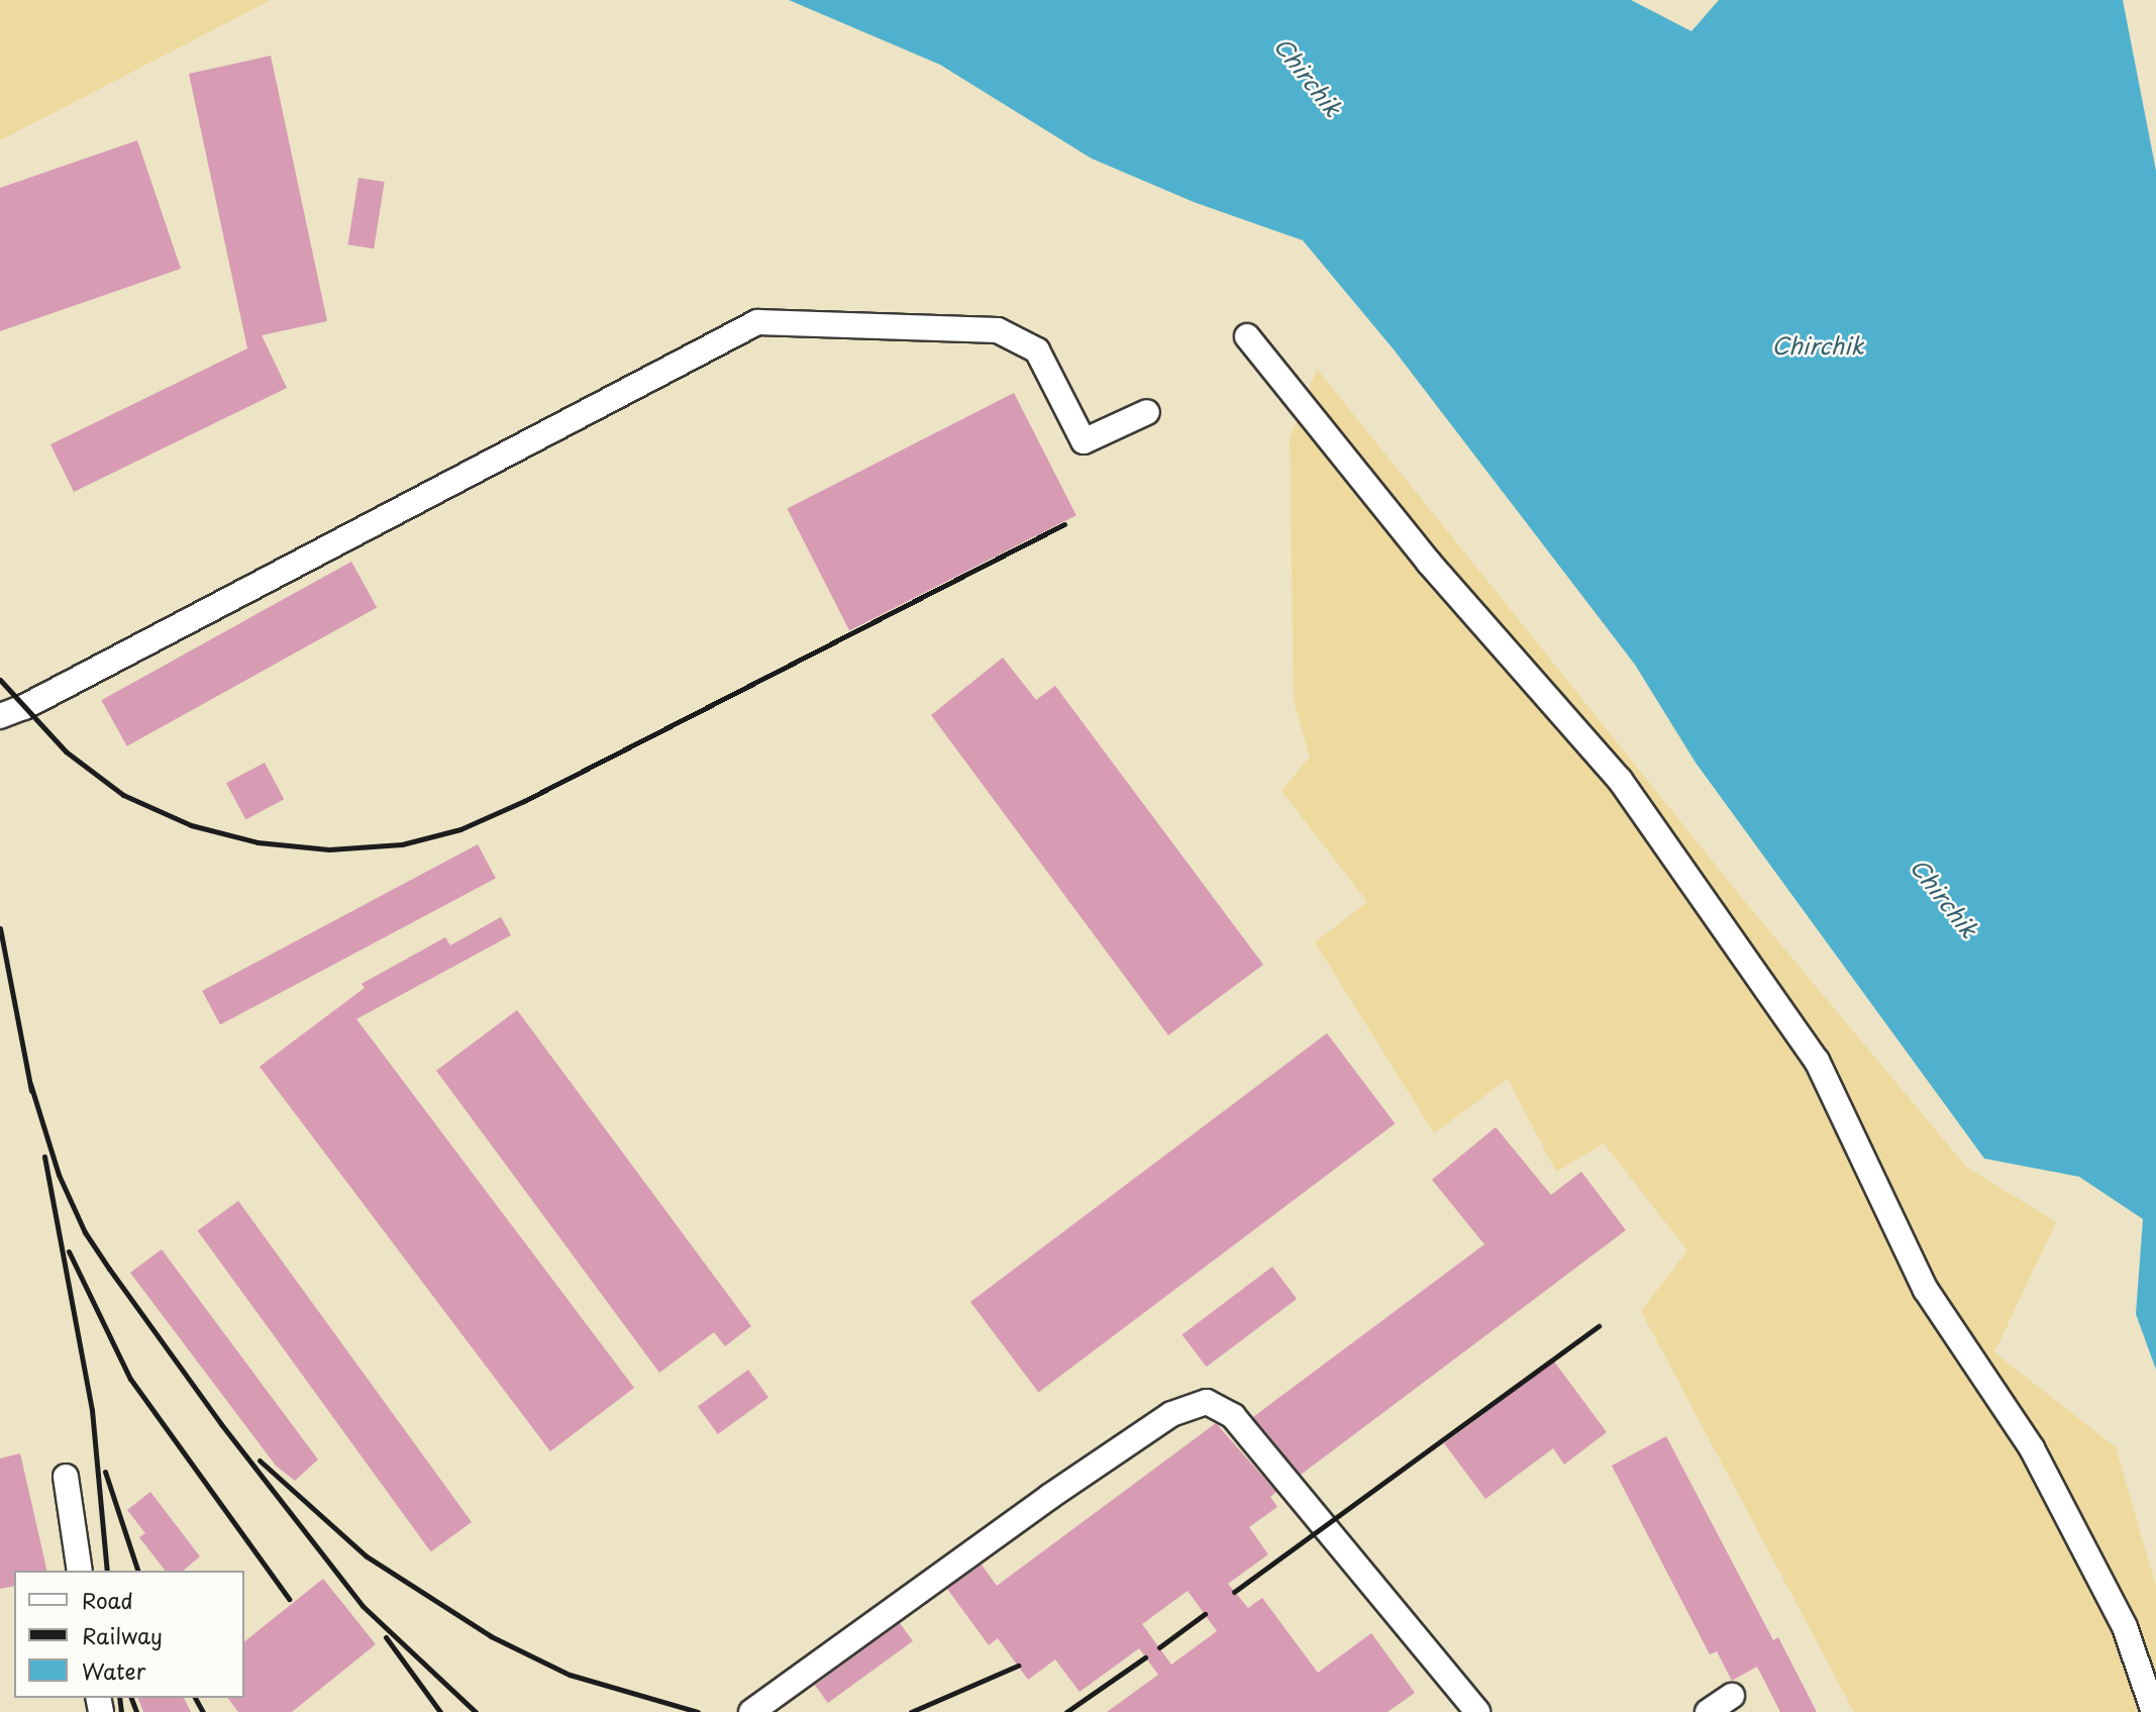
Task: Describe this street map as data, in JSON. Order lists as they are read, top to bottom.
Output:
{
  "water": ["Chirchik"],
  "legend": ["Road", "Railway", "Water"]
}
